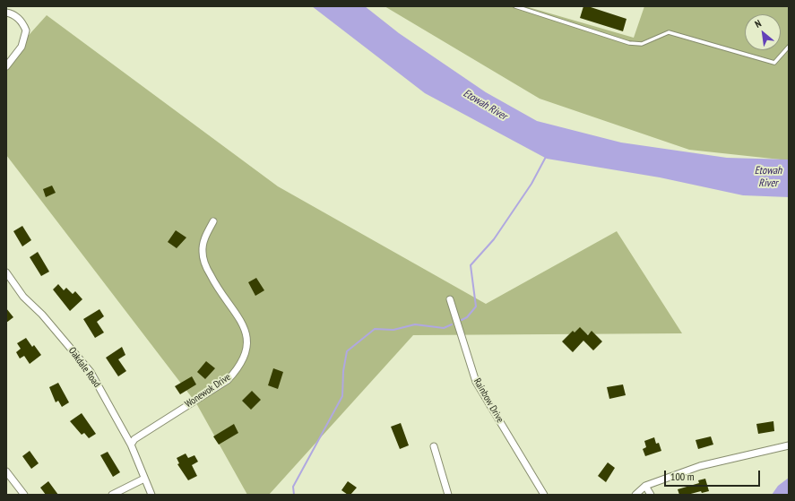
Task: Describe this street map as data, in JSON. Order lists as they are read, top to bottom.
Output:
{
  "streets": {
    "street": ["Oakdale Road", "Wonewok Drive", "Rainbow Drive"]
  },
  "crossings": [
    ["Oakdale Road", "Wonewok Drive"]
  ],
  "water": ["Etowah River"],
  "scale_bar": "100 m",
  "north": "top left"
}
